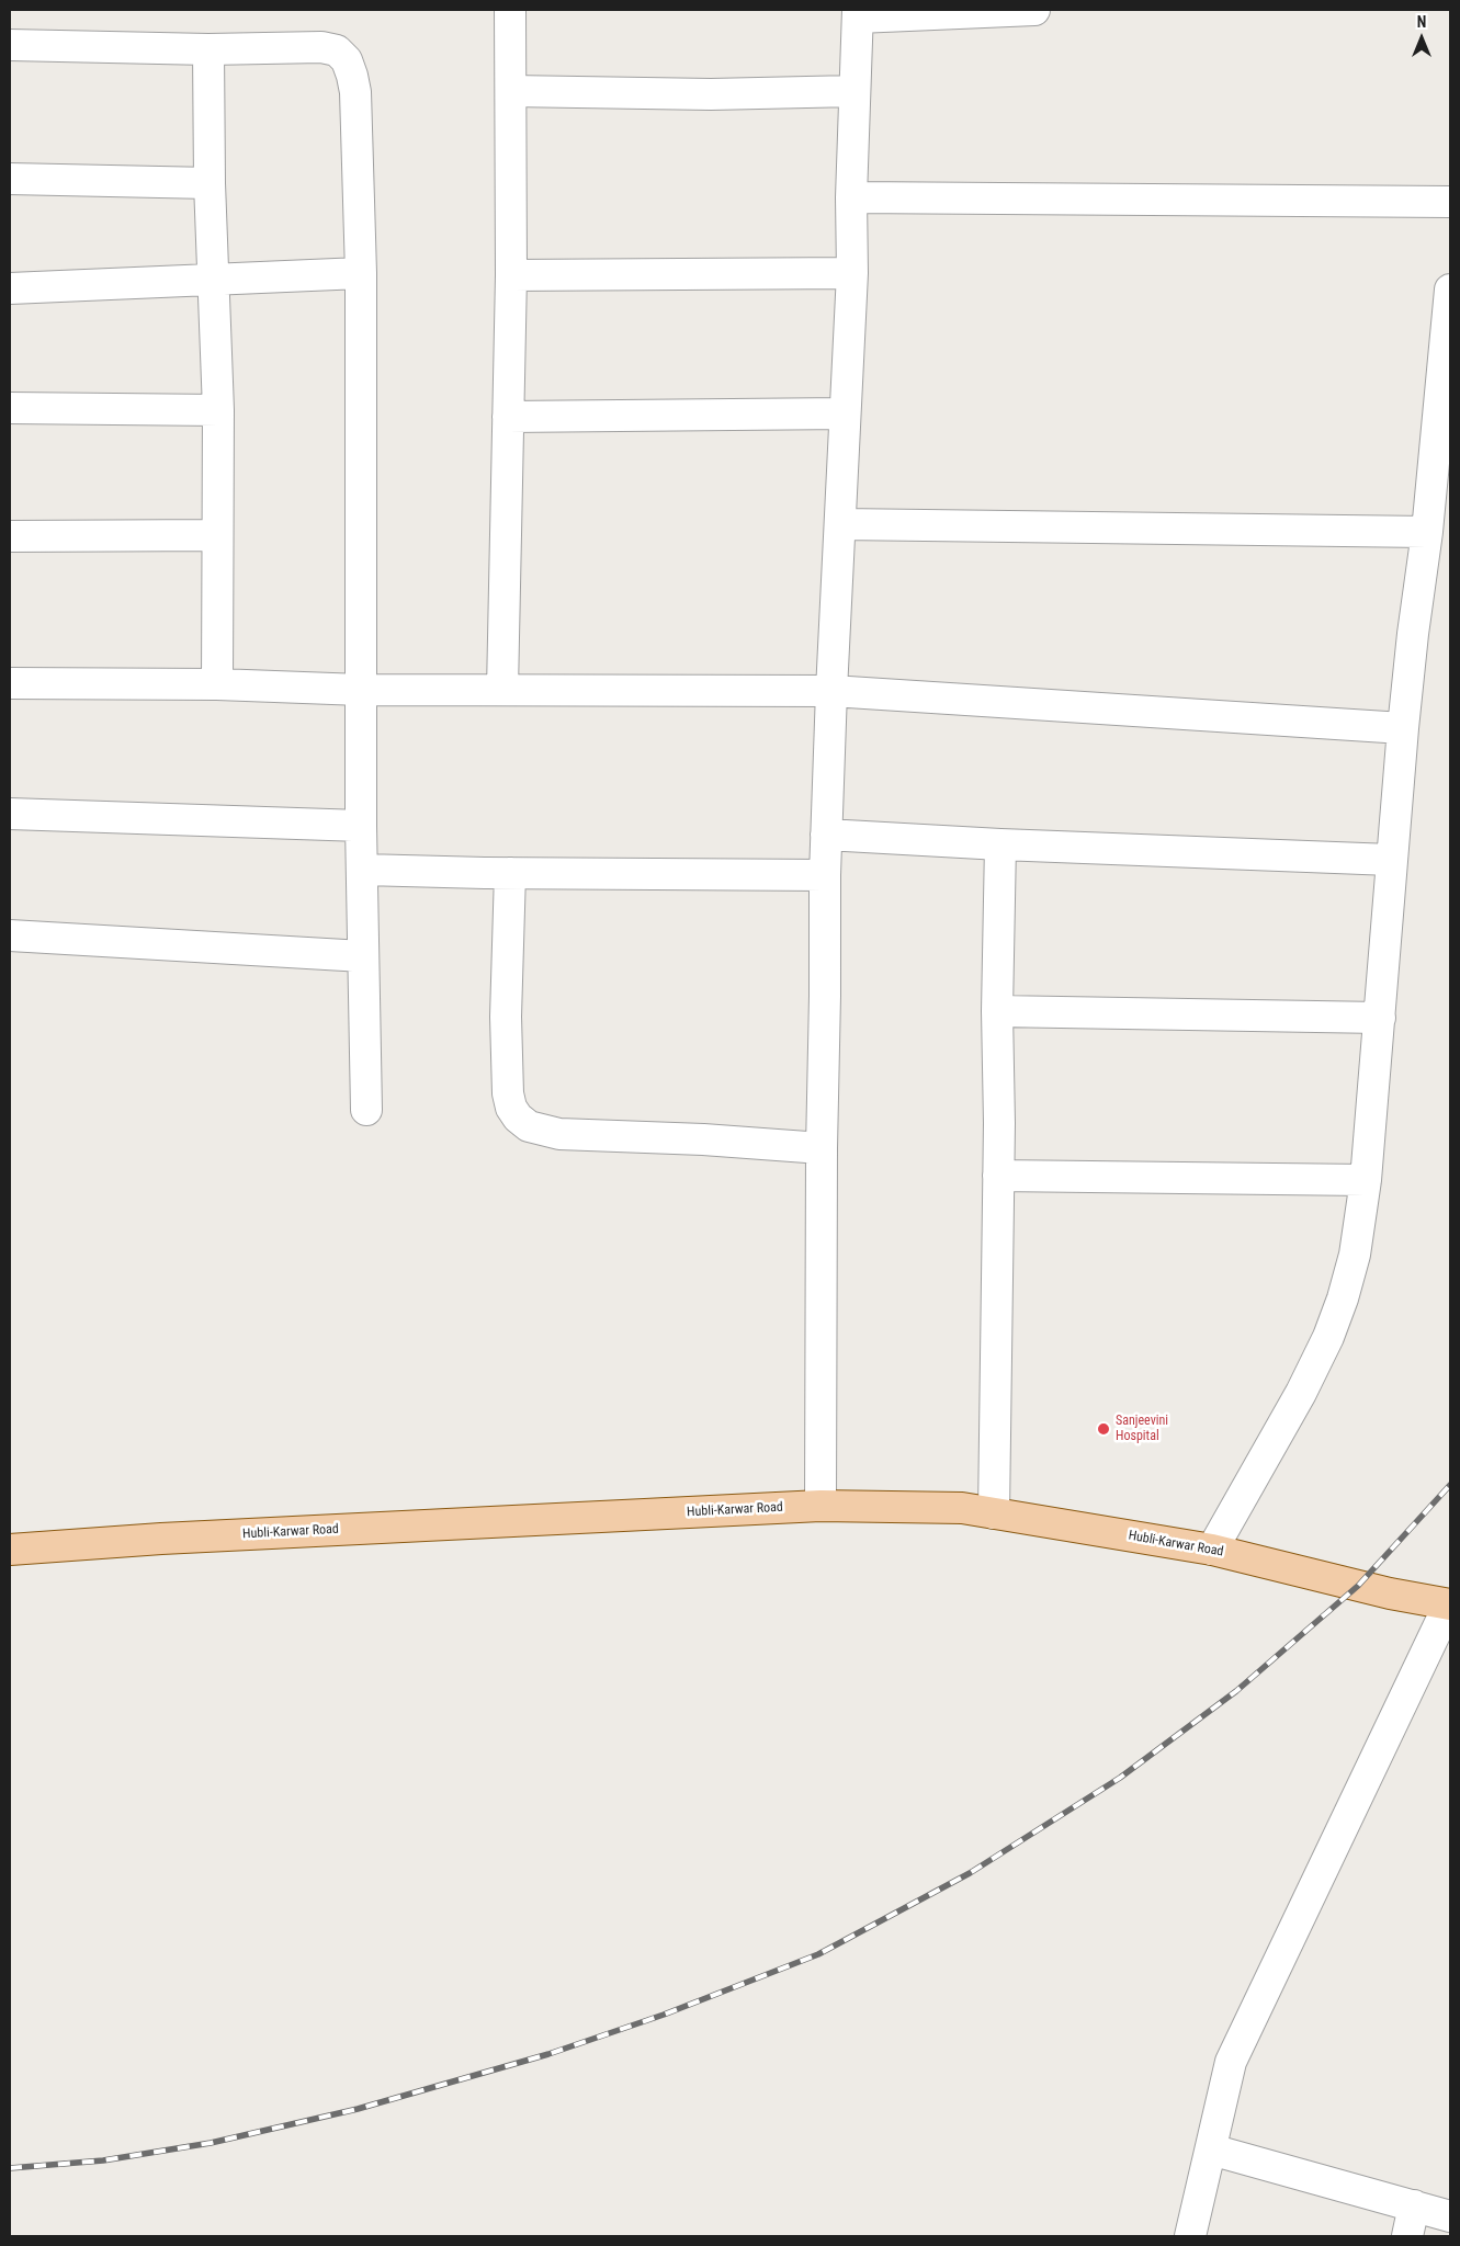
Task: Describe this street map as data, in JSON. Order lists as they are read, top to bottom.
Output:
{
  "streets": {
    "main road": ["Hubli-Karwar Road"]
  },
  "places": ["Sanjeevini Hospital"],
  "north": "top"
}
